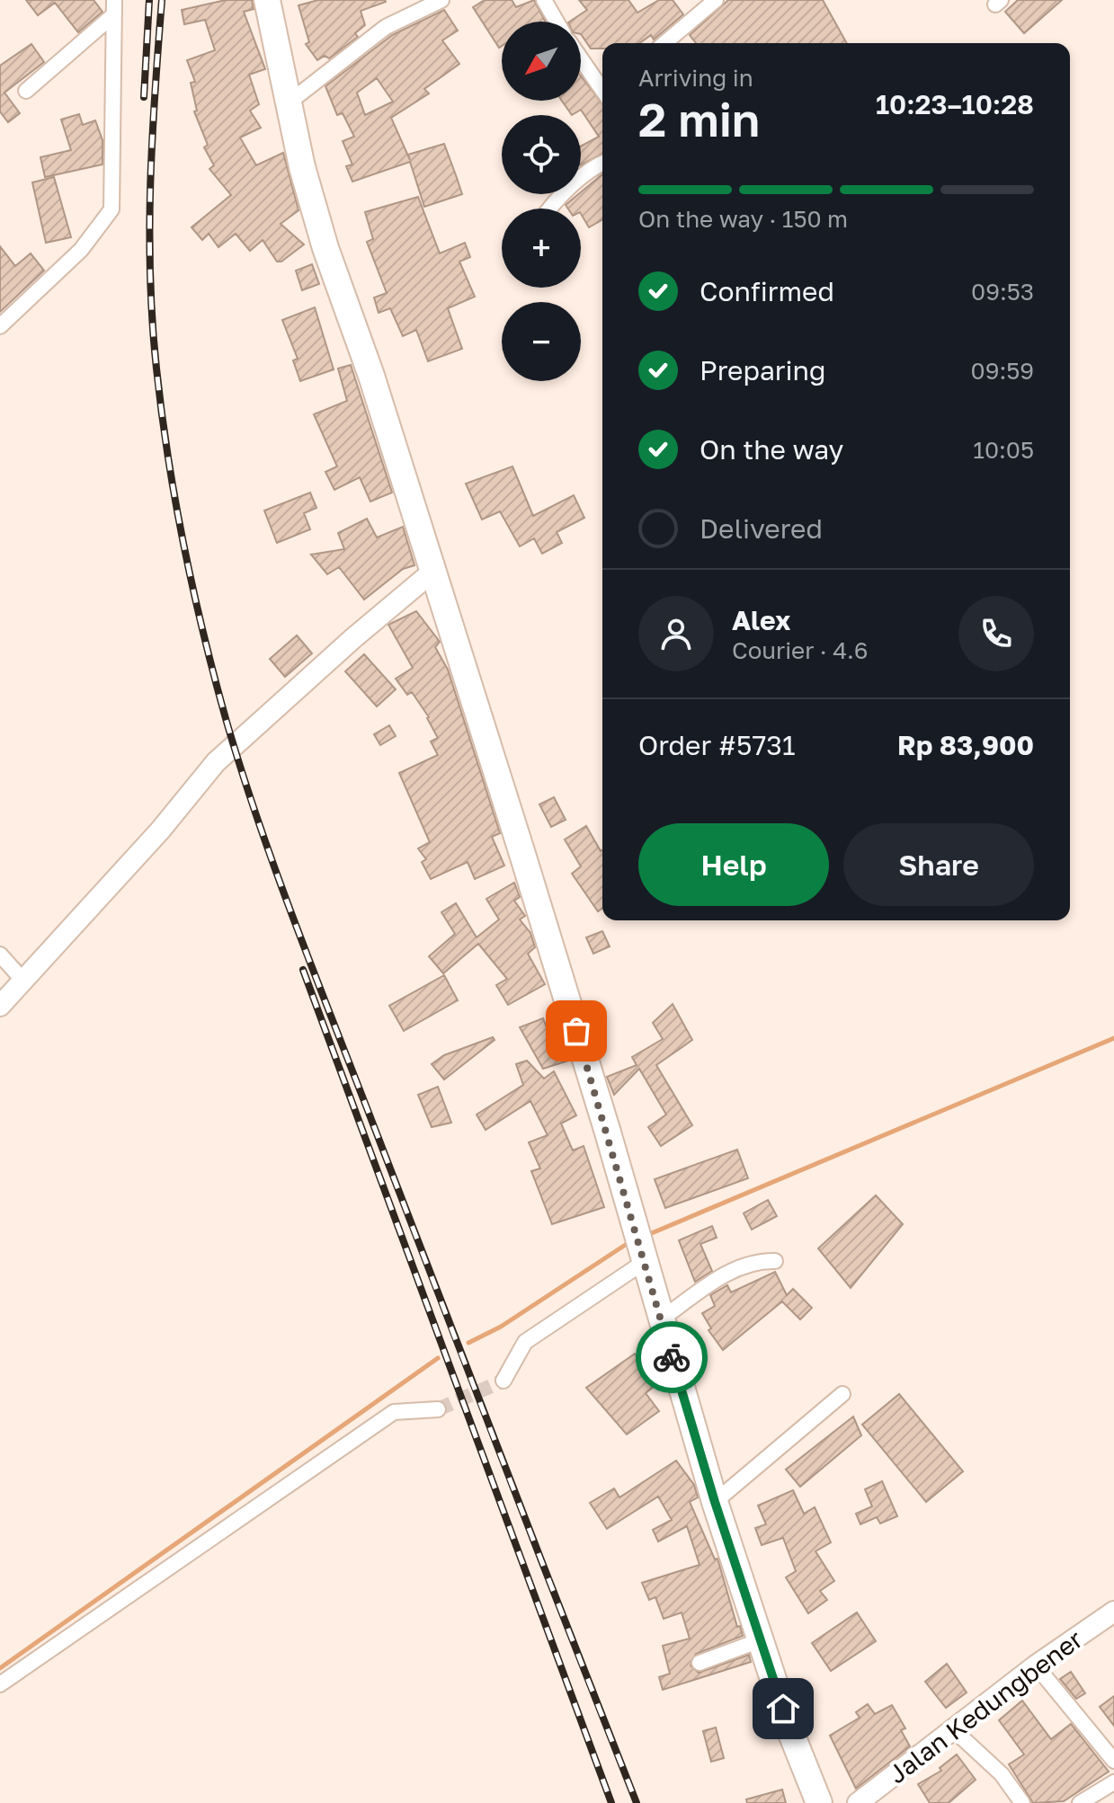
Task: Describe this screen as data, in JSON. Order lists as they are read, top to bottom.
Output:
{
  "streets": {
    "main road": ["Jalan Kedungbener"]
  },
  "north": "bottom left",
  "page": {
    "map_buttons": ["+", "−"],
    "heading": ["2 min", "Arriving in", "10:23–10:28"],
    "panel": [
      "Alex",
      "Courier · 4.6",
      "Order #5731",
      "Rp 83,900"
    ],
    "bar": "On the way · 150 m",
    "list": [
      ["Confirmed", "09:53"],
      ["Preparing", "09:59"],
      ["On the way", "10:05"],
      "Delivered"
    ],
    "buttons": ["Help", "Share"]
  }
}
